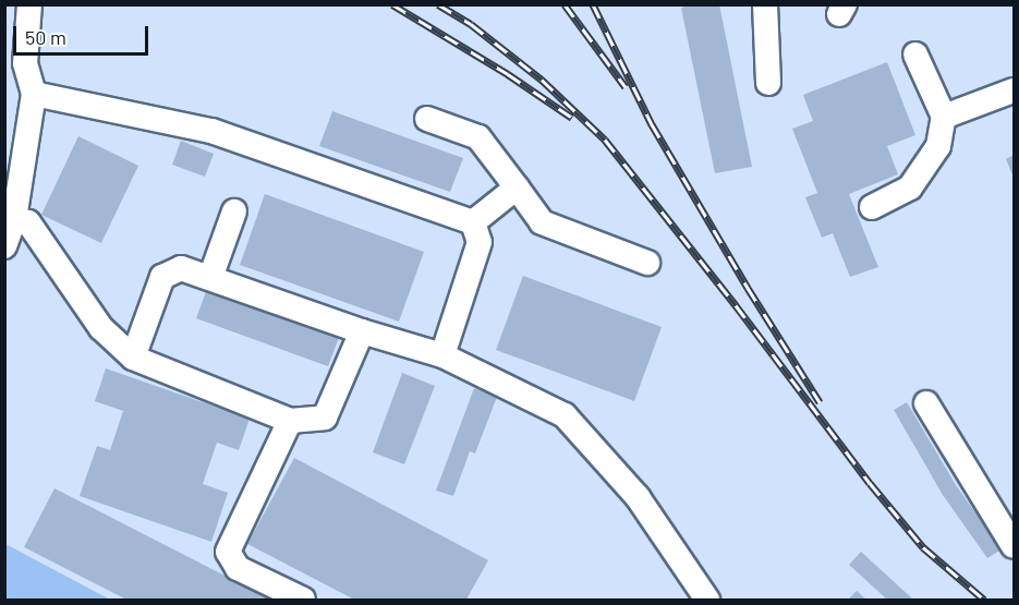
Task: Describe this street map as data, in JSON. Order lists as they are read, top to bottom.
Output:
{
  "scale_bar": "50 m"
}
